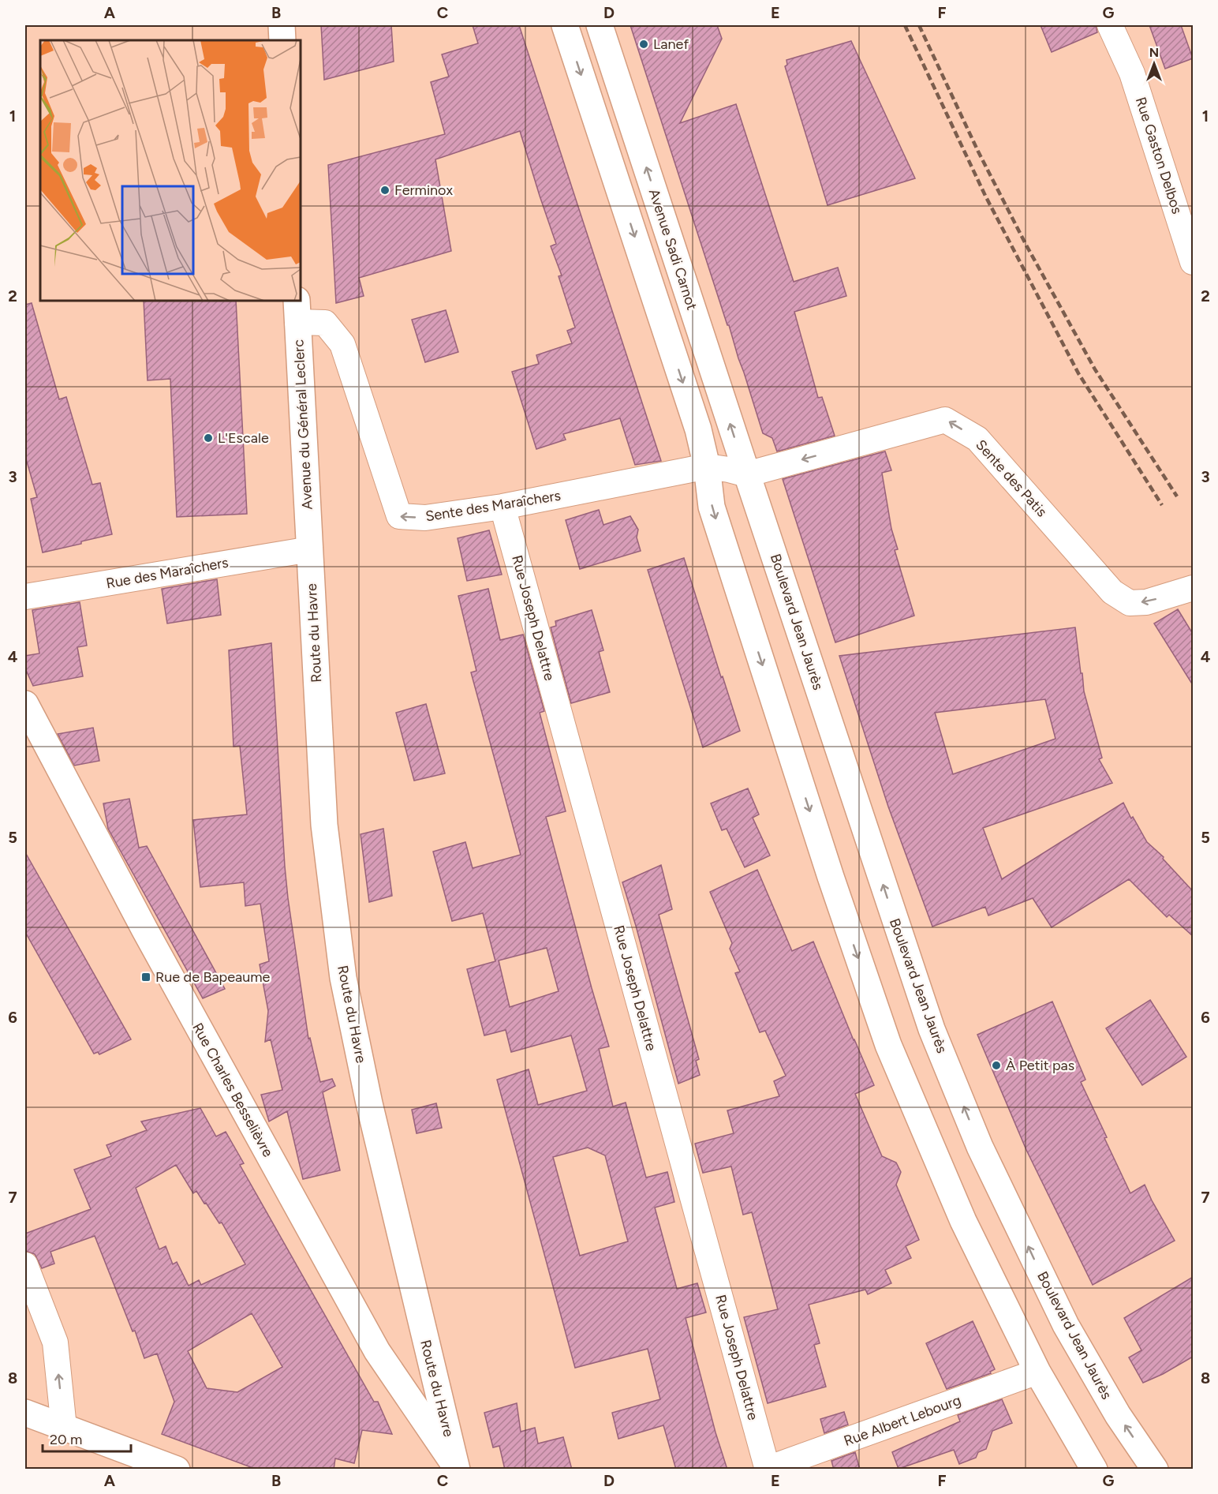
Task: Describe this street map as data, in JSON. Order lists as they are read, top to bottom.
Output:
{
  "streets": {
    "main road": [
      "Avenue Sadi Carnot",
      "Avenue du Général Leclerc",
      "Boulevard Jean Jaurès",
      "Route du Havre",
      "Rue Charles Besselièvre"
    ],
    "street": [
      "Rue Gaston Delbos",
      "Sente des Patis",
      "Sente des Maraîchers",
      "Rue des Maraîchers",
      "Rue Joseph Delattre",
      "Rue Albert Lebourg"
    ]
  },
  "crossings": [
    ["Avenue Sadi Carnot", "Sente des Patis"],
    ["Avenue Sadi Carnot", "Sente des Maraîchers"],
    ["Avenue Sadi Carnot", "Boulevard Jean Jaurès"],
    ["Avenue du Général Leclerc", "Sente des Maraîchers"],
    ["Avenue du Général Leclerc", "Rue des Maraîchers"],
    ["Avenue du Général Leclerc", "Route du Havre"],
    ["Sente des Patis", "Sente des Maraîchers"],
    ["Sente des Patis", "Boulevard Jean Jaurès"],
    ["Sente des Maraîchers", "Rue Joseph Delattre"],
    ["Sente des Maraîchers", "Boulevard Jean Jaurès"],
    ["Rue des Maraîchers", "Route du Havre"],
    ["Rue Joseph Delattre", "Rue Albert Lebourg"],
    ["Route du Havre", "Rue Charles Besselièvre"]
  ],
  "one_way": ["Sente des Patis", "Sente des Maraîchers"],
  "places": {
    "other": [
      "Lanef",
      "Ferminox",
      "L'Escale",
      "À Petit pas"
    ],
    "transit": ["Rue de Bapeaume"]
  },
  "scale_bar": "20 m",
  "north": "top",
  "grid": {
    "columns": [
      "A",
      "B",
      "C",
      "D",
      "E",
      "F",
      "G"
    ],
    "rows": [
      "1",
      "2",
      "3",
      "4",
      "5",
      "6",
      "7",
      "8"
    ]
  }
}
